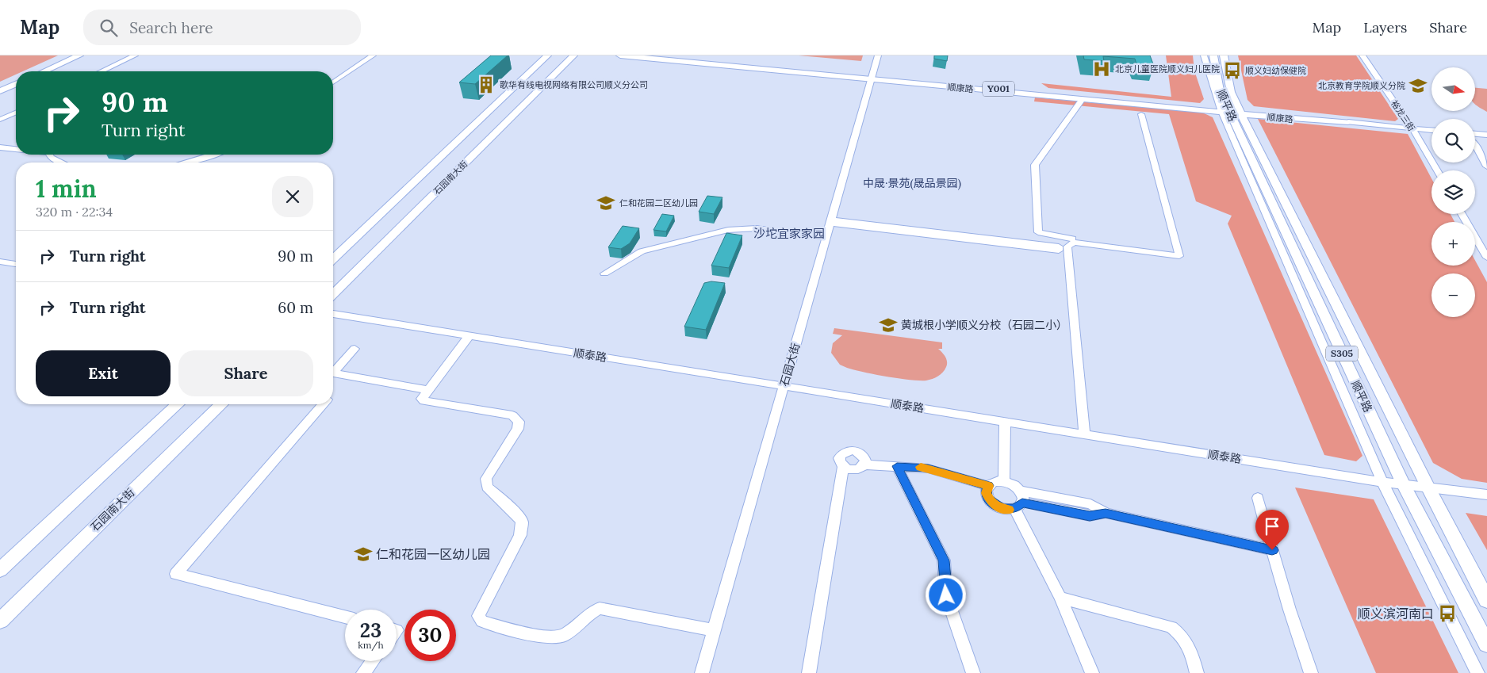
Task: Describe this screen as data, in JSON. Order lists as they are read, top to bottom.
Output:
{
  "streets": {
    "main road": [
      "顺康路",
      "Y001",
      "顺平路",
      "石园南大街",
      "S305"
    ],
    "street": ["裕龙三街", "顺泰路", "石园大街"]
  },
  "crossings": [
    ["顺康路", "顺平路"],
    ["顺康路", "裕龙三街"],
    ["顺康路", "石园大街"],
    ["顺平路", "顺泰路"],
    ["顺泰路", "石园大街"]
  ],
  "districts": ["中晟·景苑(晟品景园)", "沙坨宜家家园"],
  "places": {
    "hospital": ["北京儿童医院顺义妇儿医院"],
    "bus stop": ["顺义妇幼保健院", "顺义滨河南口"],
    "building": ["歌华有线电视网络有限公司顺义分公司"],
    "school or university": [
      "北京教育学院顺义分院",
      "仁和花园二区幼儿园",
      "黄城根小学顺义分校（石园二小）",
      "仁和花园一区幼儿园"
    ]
  },
  "north": "right",
  "page": {
    "header": "Map",
    "search": "Search here",
    "nav": ["Map", "Layers", "Share"],
    "map_buttons": ["+", "−"],
    "turn": ["90 m", "Turn right"],
    "heading": ["1 min", "320 m · 22:34"],
    "list": [
      {
        "name": "Turn right",
        "value": "90 m"
      },
      {
        "name": "Turn right",
        "value": "60 m"
      }
    ],
    "buttons": ["Exit", "Share"],
    "speed": "23 km/h",
    "limit": "30"
  }
}
